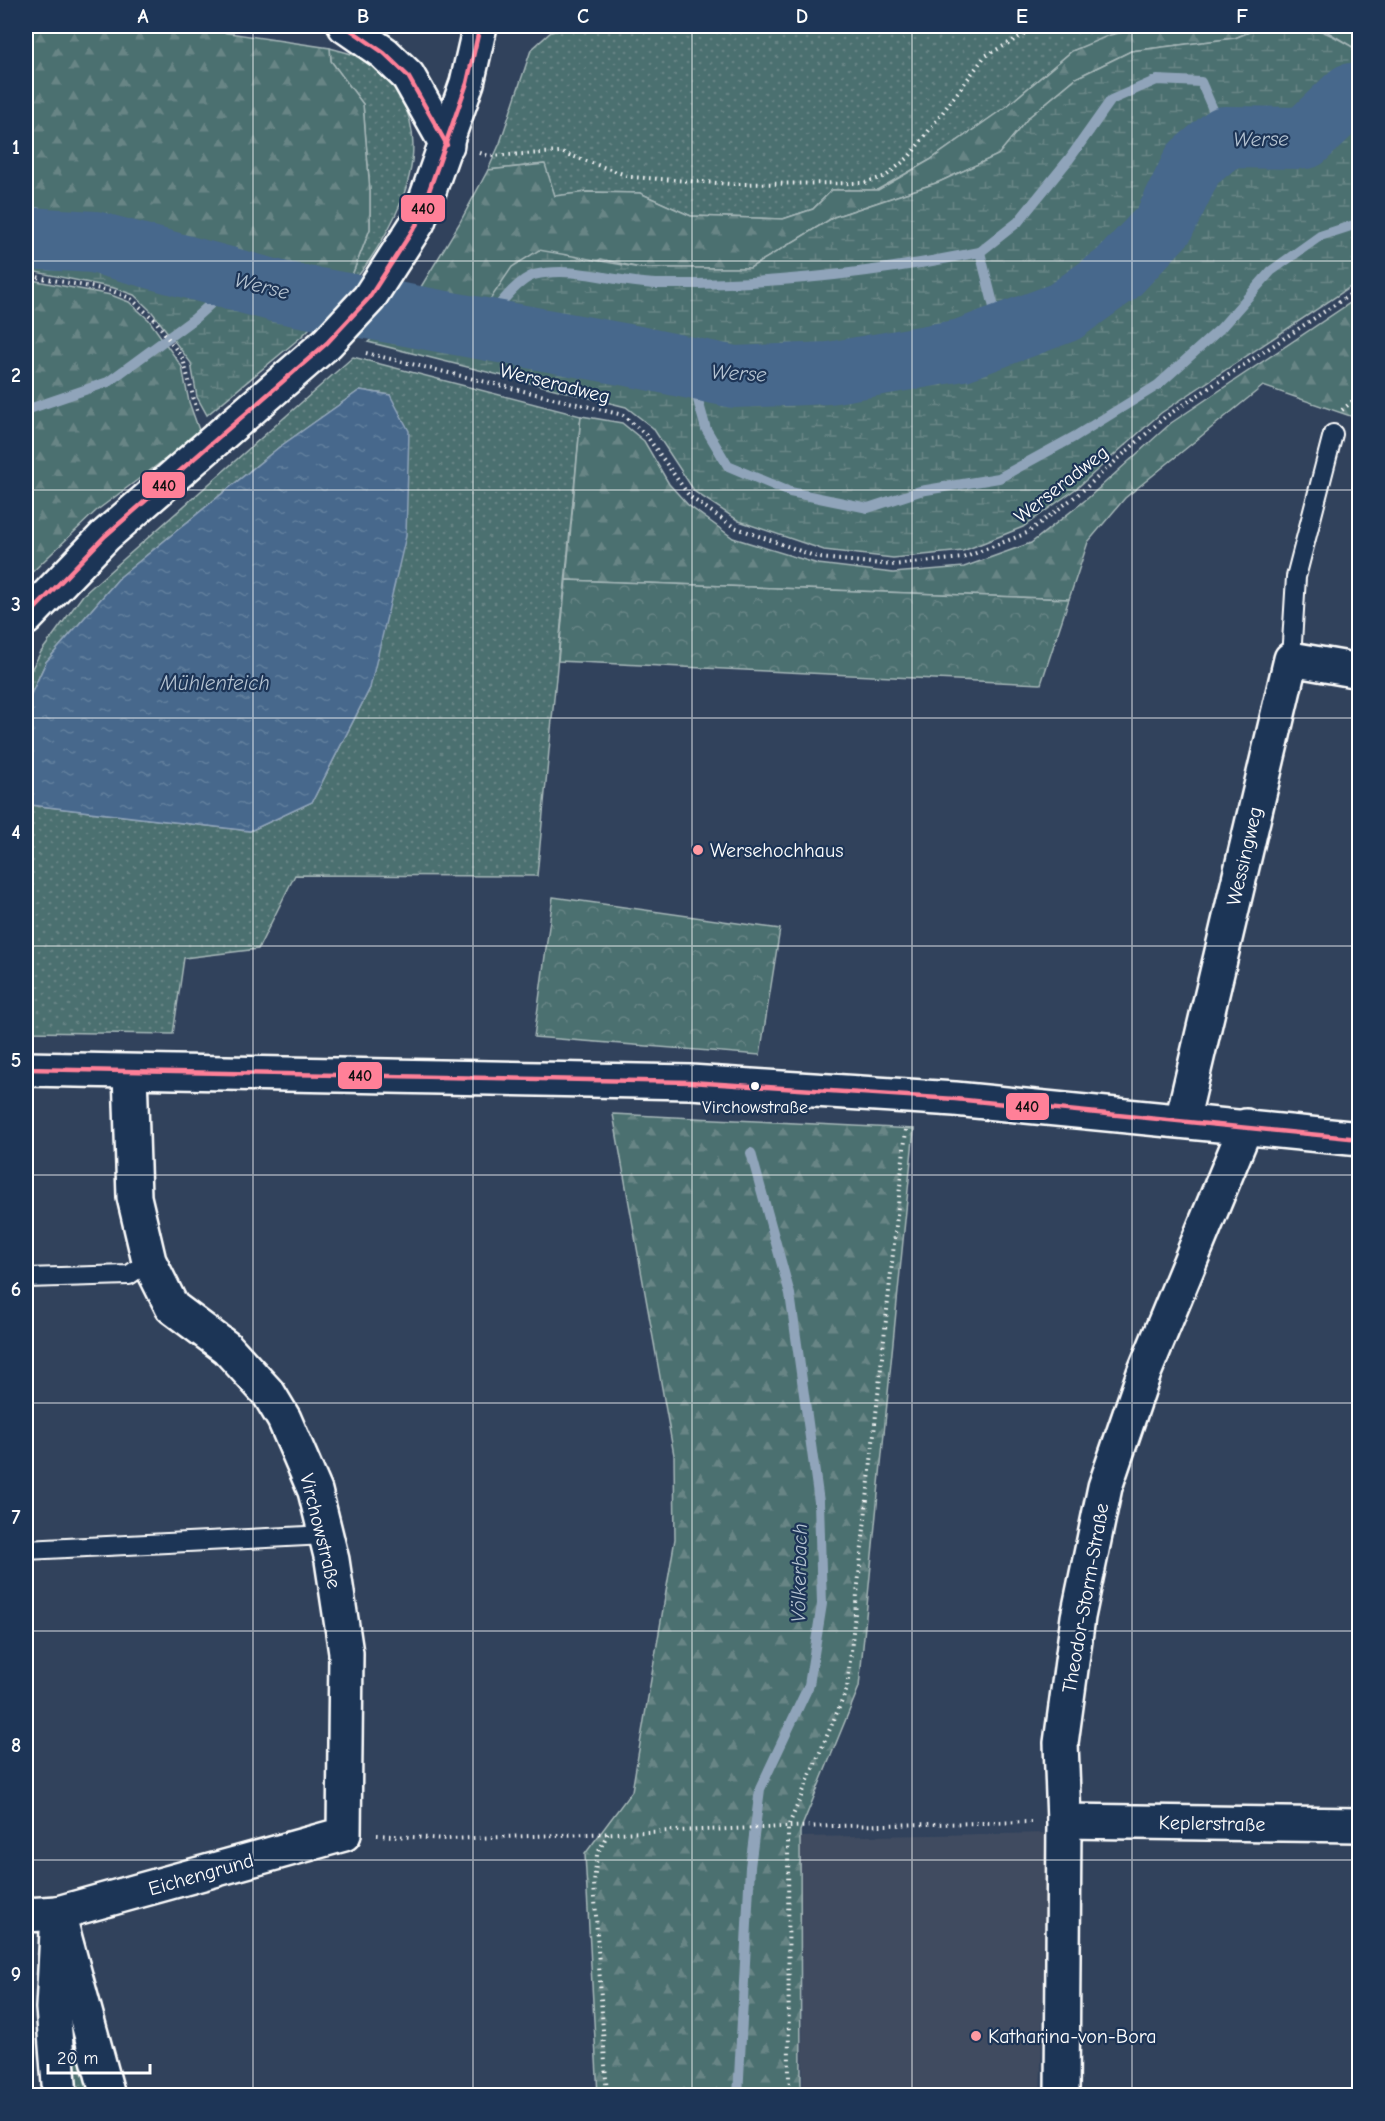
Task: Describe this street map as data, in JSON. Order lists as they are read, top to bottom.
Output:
{
  "streets": {
    "street": [
      "Wessingweg",
      "Virchowstraße",
      "Theodor-Storm-Straße",
      "Keplerstraße",
      "Eichengrund"
    ],
    "path": ["Werseradweg"]
  },
  "crossings": [
    ["Virchowstraße", "Eichengrund"],
    ["Theodor-Storm-Straße", "Keplerstraße"]
  ],
  "water": ["Werse", "Mühlenteich", "Völkerbach"],
  "places": ["Wersehochhaus", "Virchowstraße", "Katharina-von-Bora"],
  "lines": ["transit line 440"],
  "scale_bar": "20 m",
  "grid": {
    "columns": [
      "A",
      "B",
      "C",
      "D",
      "E",
      "F"
    ],
    "rows": [
      "1",
      "2",
      "3",
      "4",
      "5",
      "6",
      "7",
      "8",
      "9"
    ]
  }
}
